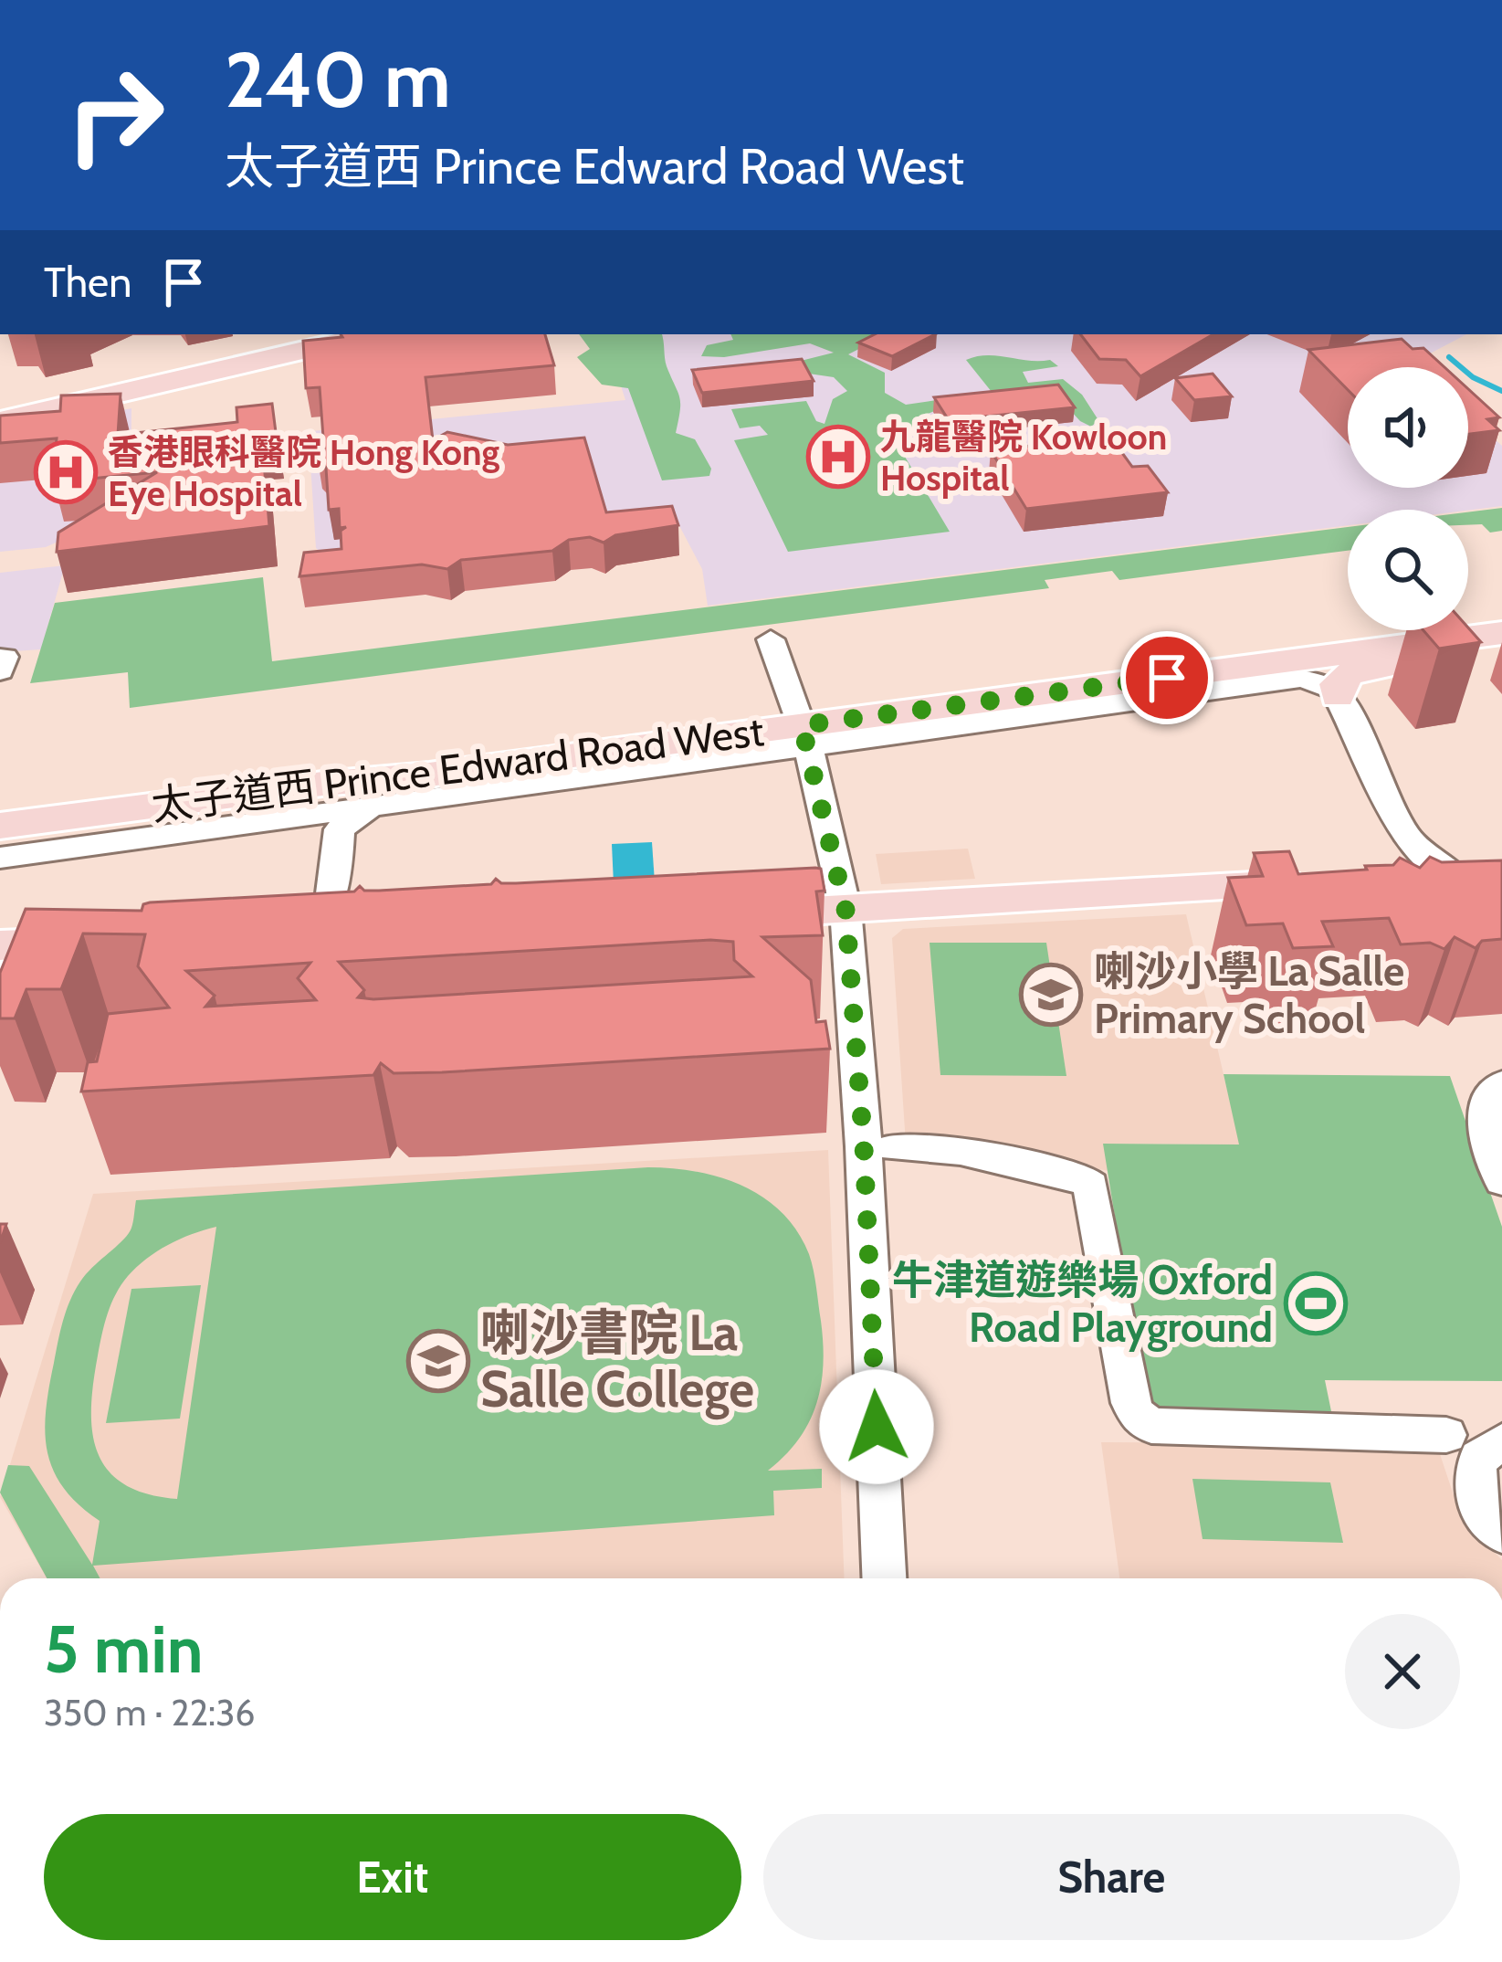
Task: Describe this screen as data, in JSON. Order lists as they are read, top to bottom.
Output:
{
  "streets": {
    "main road": ["太子道西 Prince Edward Road West"]
  },
  "places": {
    "hospital": ["九龍醫院 Kowloon Hospital", "香港眼科醫院 Hong Kong Eye Hospital"],
    "school or university": ["喇沙小學 La Salle Primary School", "喇沙書院 La Salle College"],
    "sports": ["牛津道遊樂場 Oxford Road Playground"]
  },
  "page": {
    "turn": ["240 m", "太子道西 Prince Edward Road West"],
    "then": "Then",
    "heading": ["5 min", "350 m · 22:36"],
    "buttons": ["Exit", "Share"]
  }
}
